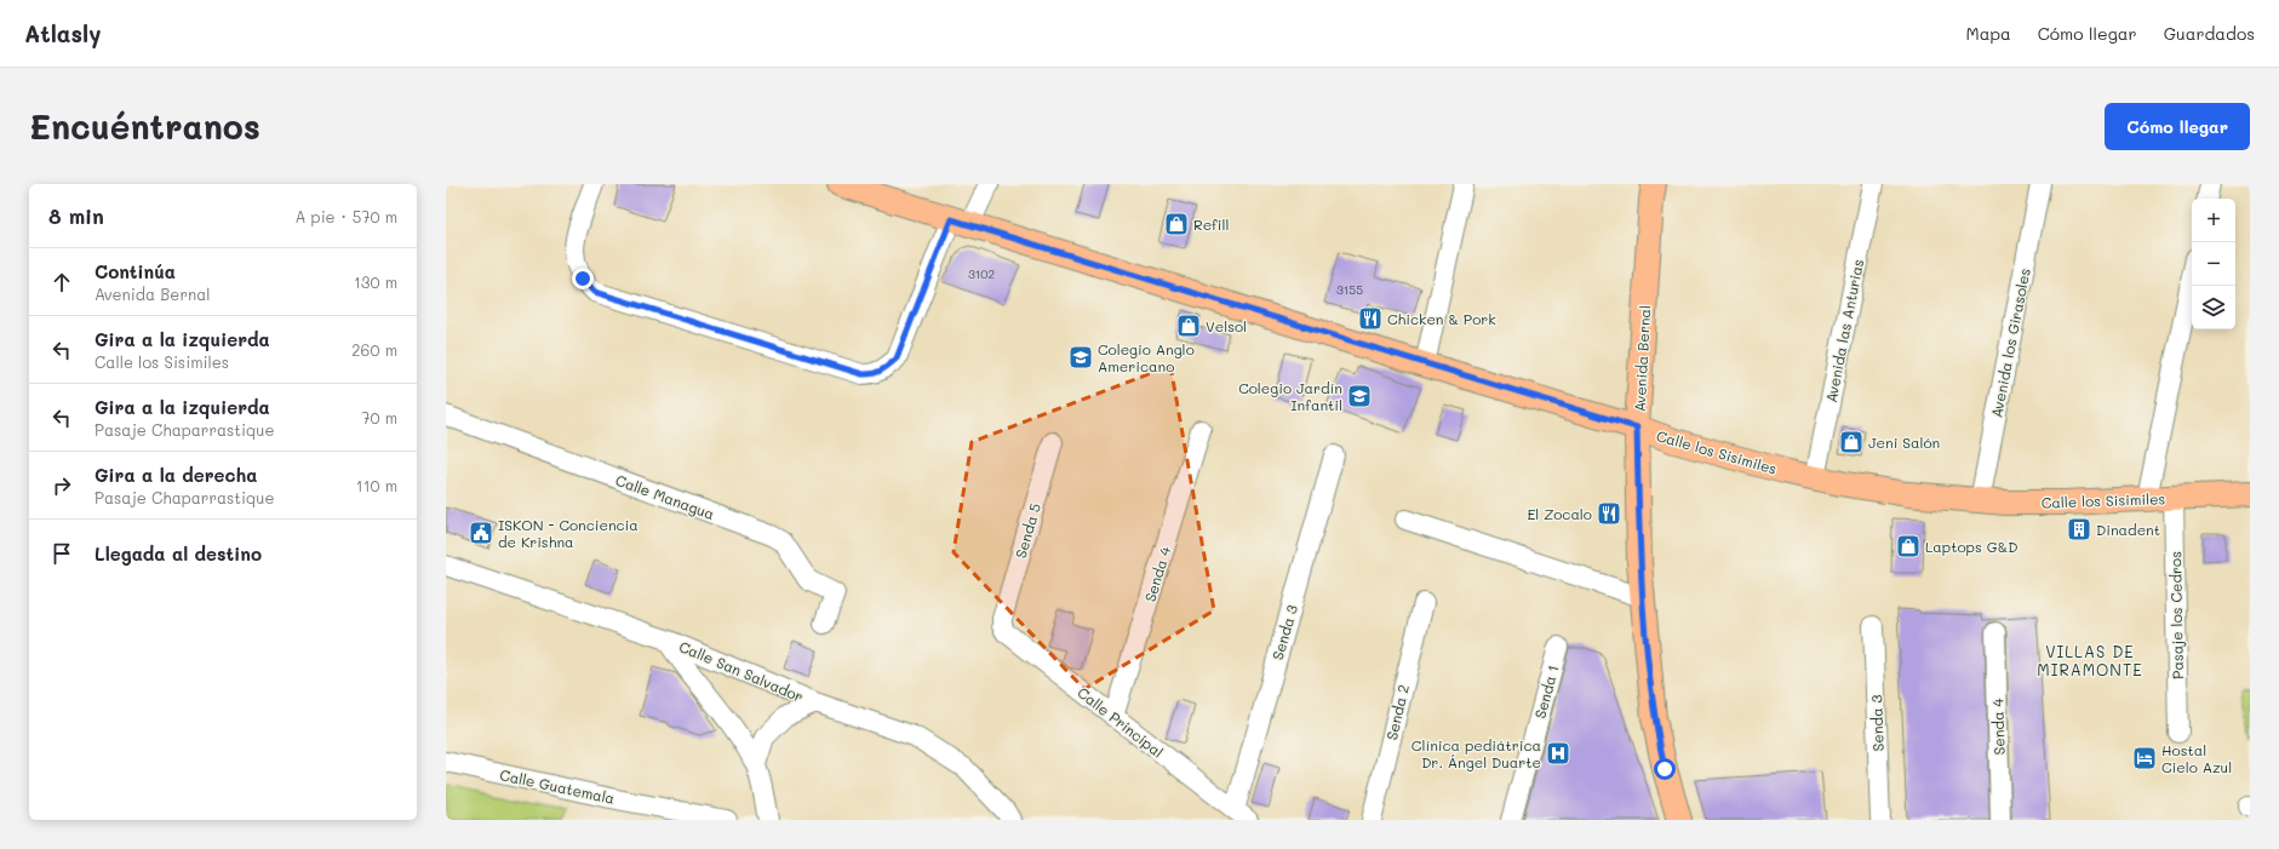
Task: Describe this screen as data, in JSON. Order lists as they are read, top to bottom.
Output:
{
  "streets": {
    "main road": ["Avenida Bernal", "Calle los Sisimiles"],
    "street": [
      "Avenida las Anturias",
      "Avenida los Girasoles",
      "Calle Managua",
      "Senda 5",
      "Senda 4",
      "Pasaje los Cedros",
      "Senda 3",
      "Calle San Salvador",
      "Senda 1",
      "Senda 2",
      "Calle Principal",
      "Calle Guatemala"
    ]
  },
  "crossings": [
    ["Avenida las Anturias", "Calle los Sisimiles"],
    ["Avenida los Girasoles", "Calle los Sisimiles"],
    ["Avenida Bernal", "Calle los Sisimiles"],
    ["Calle los Sisimiles", "Pasaje los Cedros"],
    ["Senda 5", "Calle Principal"],
    ["Senda 4", "Calle Principal"],
    ["Senda 3", "Calle Principal"]
  ],
  "districts": ["VILLAS DE MIRAMONTE"],
  "places": {
    "shop": [
      "Refill",
      "Velsol",
      "Jeni Salón",
      "Laptops G&D"
    ],
    "restaurant": ["Chicken & Pork", "El Zocalo"],
    "school or university": ["Colegio Anglo Americano", "Colegio Jardín Infantil"],
    "building": ["Dinadent"],
    "public building": ["ISKON - Conciencia de Krishna"],
    "hospital": ["Clínica pediátrica Dr. Ángel Duarte"],
    "hotel": ["Hostal Cielo Azul"]
  },
  "house_numbers": ["3102", "3155"],
  "page": {
    "header": "Atlasly",
    "nav": ["Mapa", "Cómo llegar", "Guardados"],
    "buttons": "Cómo llegar",
    "title": "Encuéntranos",
    "heading": ["8 min", "A pie · 570 m"],
    "map_buttons": ["+", "−"],
    "list": [
      ["Continúa", "Avenida Bernal", "130 m"],
      ["Gira a la izquierda", "Calle los Sisimiles", "260 m"],
      ["Gira a la izquierda", "Pasaje Chaparrastique", "70 m"],
      ["Gira a la derecha", "Pasaje Chaparrastique", "110 m"],
      "Llegada al destino"
    ]
  }
}
